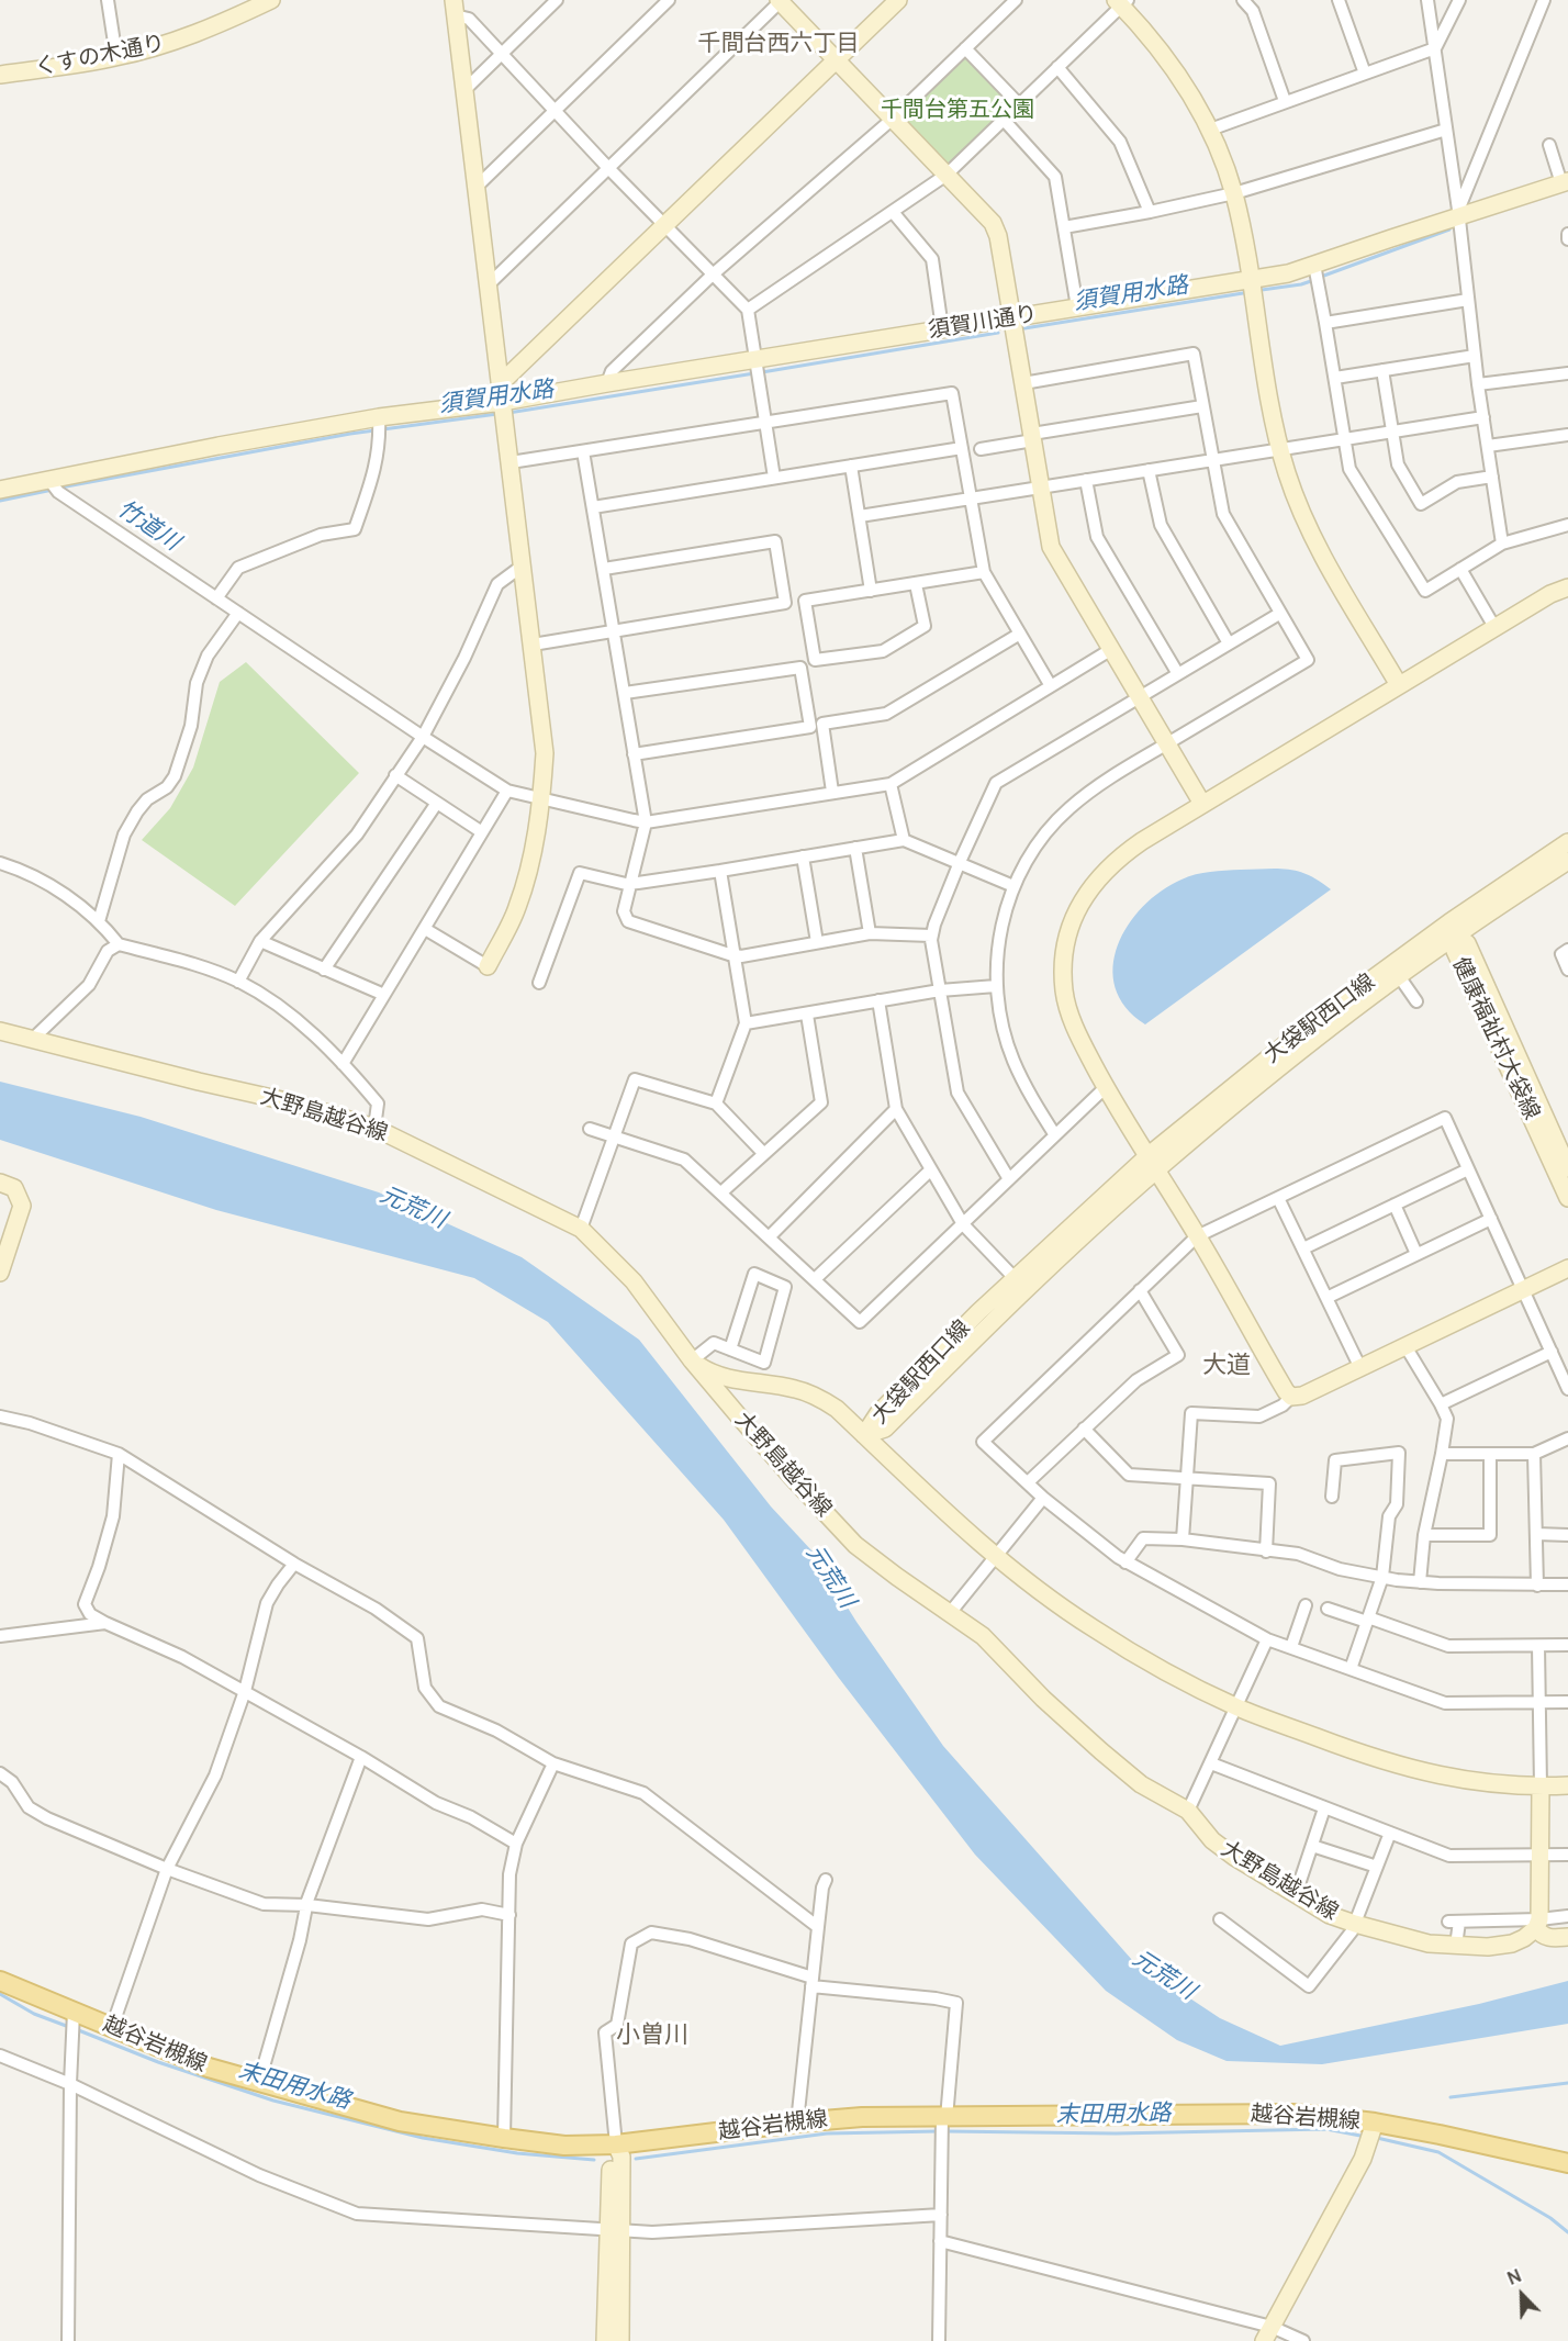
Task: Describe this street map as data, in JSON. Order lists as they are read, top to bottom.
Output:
{
  "streets": {
    "main road": ["越谷岩槻線"],
    "street": [
      "くすの木通り",
      "須賀川通り",
      "大袋駅西口線",
      "健康福祉村大袋線",
      "大野島越谷線"
    ]
  },
  "crossings": [
    ["大袋駅西口線", "健康福祉村大袋線"]
  ],
  "districts": ["千間台西六丁目", "大道", "小曽川"],
  "water": [
    "須賀用水路",
    "竹道川",
    "元荒川",
    "末田用水路"
  ],
  "parks": ["千間台第五公園"],
  "north": "top left"
}
